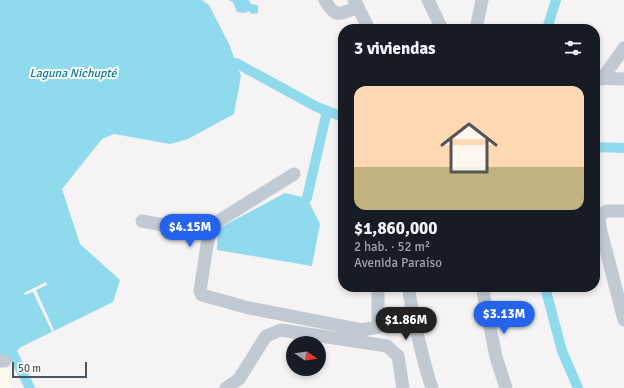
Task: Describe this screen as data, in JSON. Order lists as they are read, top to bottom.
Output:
{
  "water": ["Laguna Nichupté"],
  "scale_bar": "50 m",
  "north": "right",
  "page": {
    "heading": "3 viviendas",
    "list": [
      {
        "name": "$1,860,000",
        "note": "2 hab. · 52 m² · Avenida Paraíso"
      }
    ],
    "price": ["$4.15M", "$3.13M", "$1.86M"],
    "scale": "50 m"
  }
}
